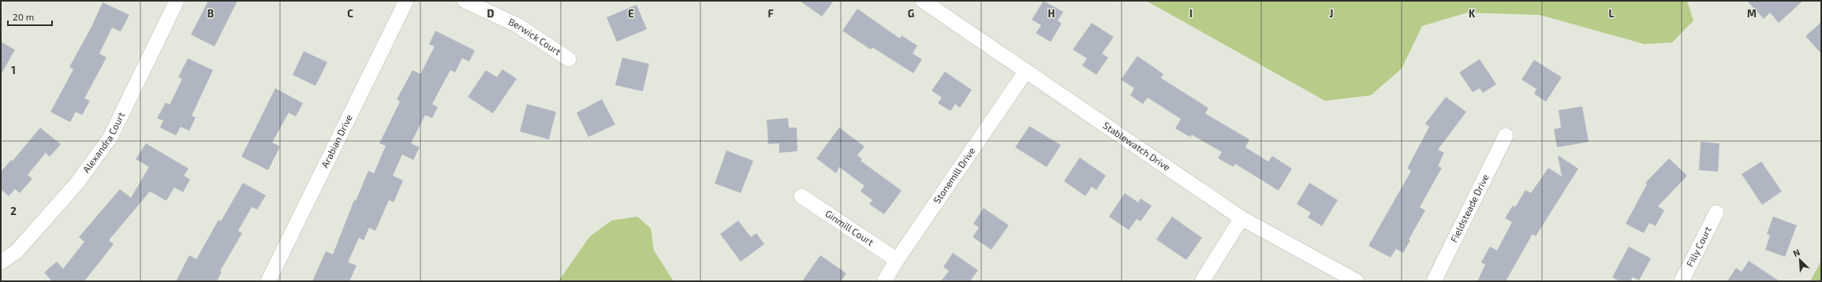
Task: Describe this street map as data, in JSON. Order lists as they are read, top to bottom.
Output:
{
  "streets": {
    "street": [
      "Berwick Court",
      "Arabian Drive",
      "Alexandra Court",
      "Stablewatch Drive",
      "Stonemill Drive",
      "Fieldsteade Drive",
      "Ginmill Court",
      "Filly Court"
    ]
  },
  "crossings": [
    ["Stablewatch Drive", "Stonemill Drive"],
    ["Stonemill Drive", "Ginmill Court"]
  ],
  "scale_bar": "20 m",
  "north": "top left",
  "grid": {
    "columns": [
      "B",
      "C",
      "D",
      "E",
      "F",
      "G",
      "H",
      "I",
      "J",
      "K",
      "L",
      "M"
    ],
    "rows": ["1", "2"]
  }
}
